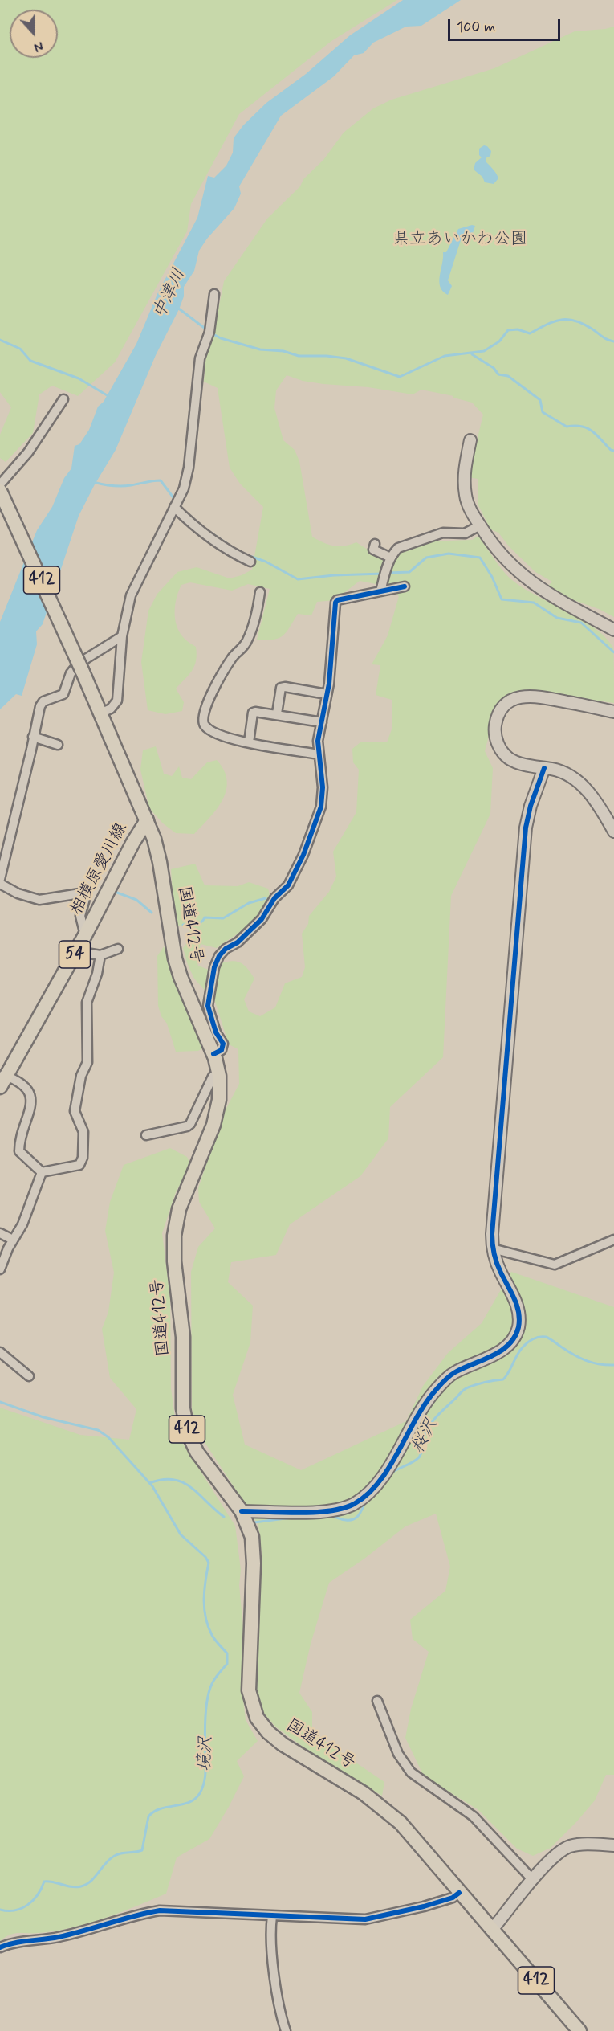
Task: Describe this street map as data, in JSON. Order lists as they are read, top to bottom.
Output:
{
  "streets": {
    "main road": [
      "412",
      "相模原愛川線",
      "国道412号",
      "54"
    ]
  },
  "crossings": [
    ["相模原愛川線", "国道412号"]
  ],
  "water": ["中津川", "桜沢", "境沢"],
  "parks": ["県立あいかわ公園"],
  "scale_bar": "100 m",
  "north": "bottom"
}
